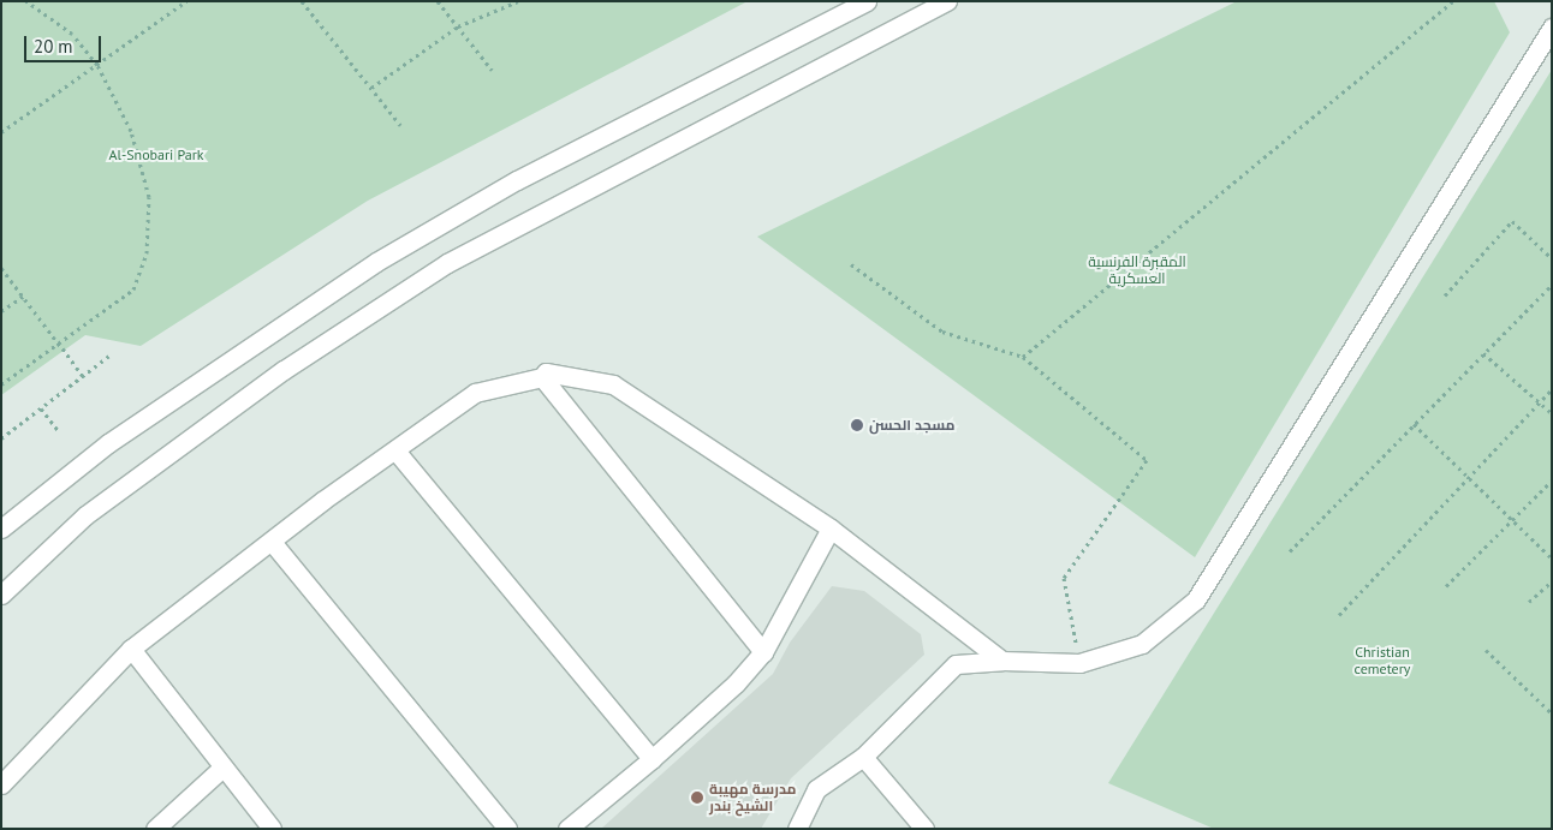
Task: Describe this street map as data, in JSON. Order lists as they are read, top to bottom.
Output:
{
  "parks": ["Al-Snobari Park", "المقبرة الفرنسية العسكرية", "Christian cemetery"],
  "places": ["مسجد الحسن", "مدرسة مهيبة الشيخ بندر"],
  "scale_bar": "20 m"
}
